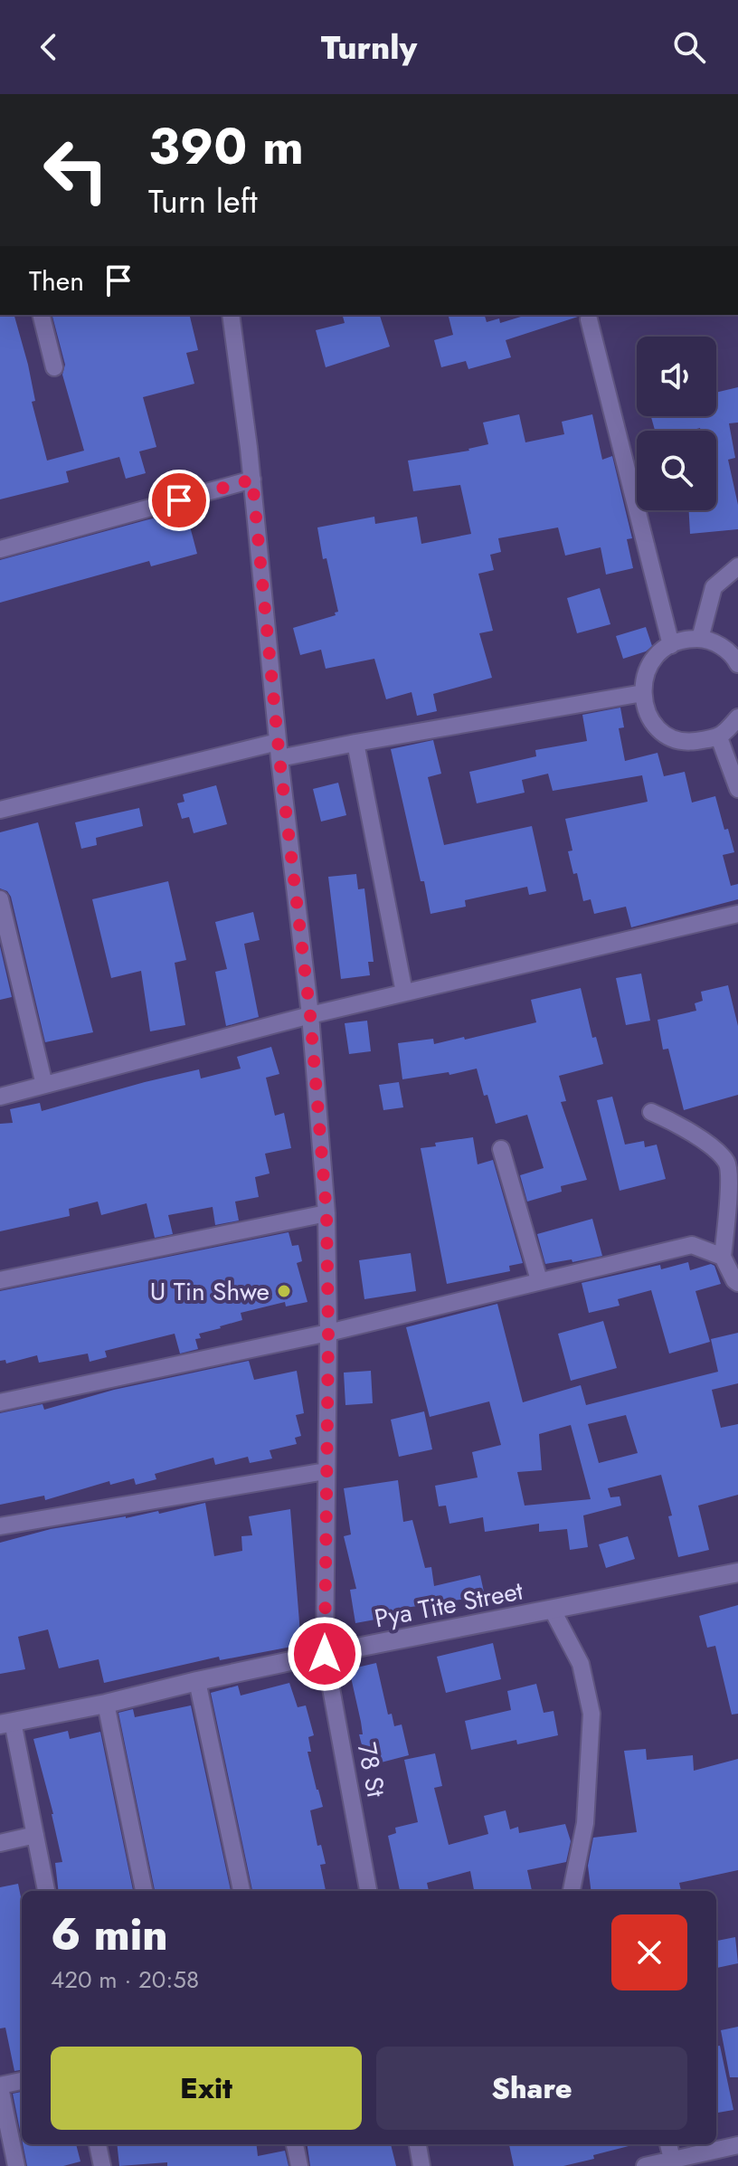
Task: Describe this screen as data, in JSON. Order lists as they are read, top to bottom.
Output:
{
  "streets": {
    "street": ["Pya Tite Street", "78 St"]
  },
  "crossings": [
    ["Pya Tite Street", "78 St"]
  ],
  "places": ["U Tin Shwe"],
  "page": {
    "header": "Turnly",
    "turn": ["390 m", "Turn left"],
    "then": "Then",
    "heading": ["6 min", "420 m · 20:58"],
    "buttons": ["Exit", "Share"]
  }
}
